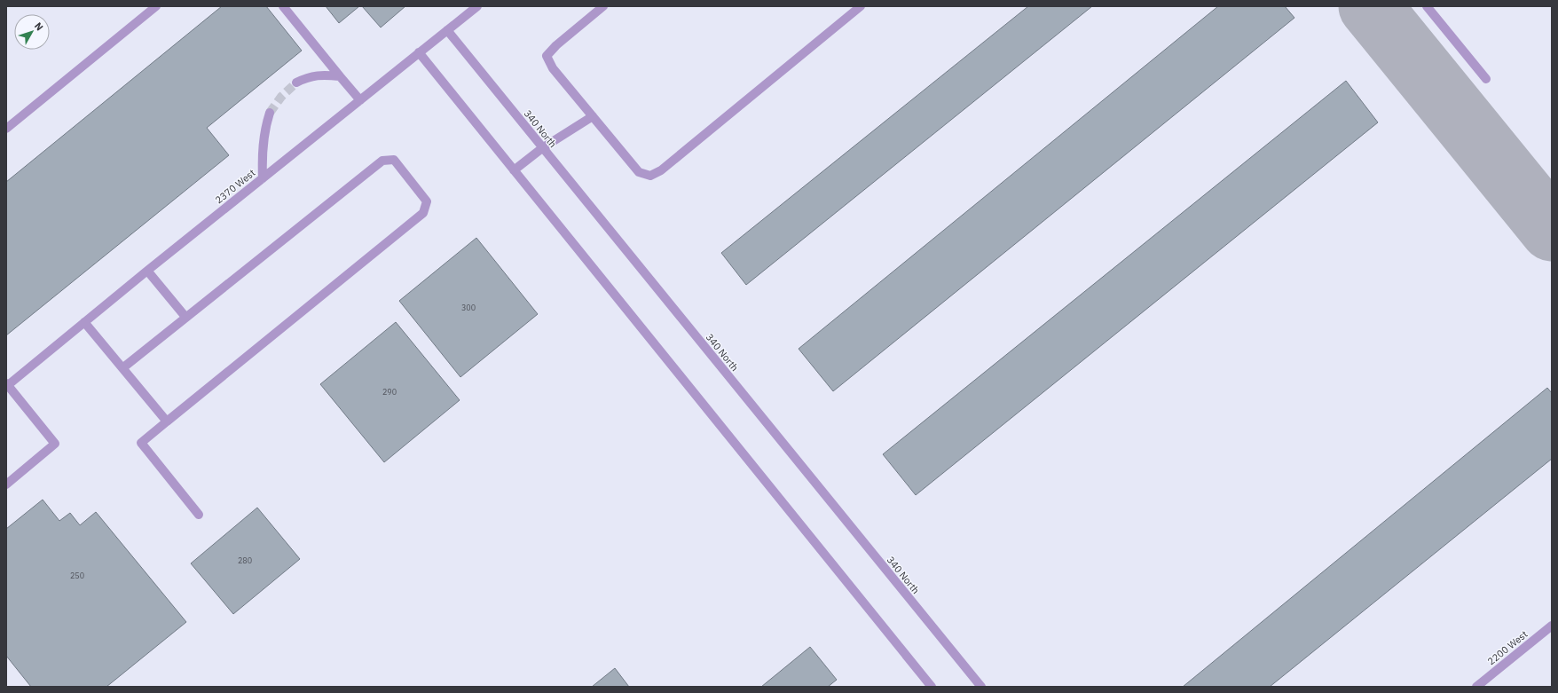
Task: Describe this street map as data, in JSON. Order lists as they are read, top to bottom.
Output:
{
  "streets": {
    "street": ["340 North", "2370 West", "2200 West"]
  },
  "crossings": [
    ["340 North", "2370 West"]
  ],
  "house_numbers": [
    "300",
    "290",
    "280",
    "250"
  ],
  "north": "top right"
}
